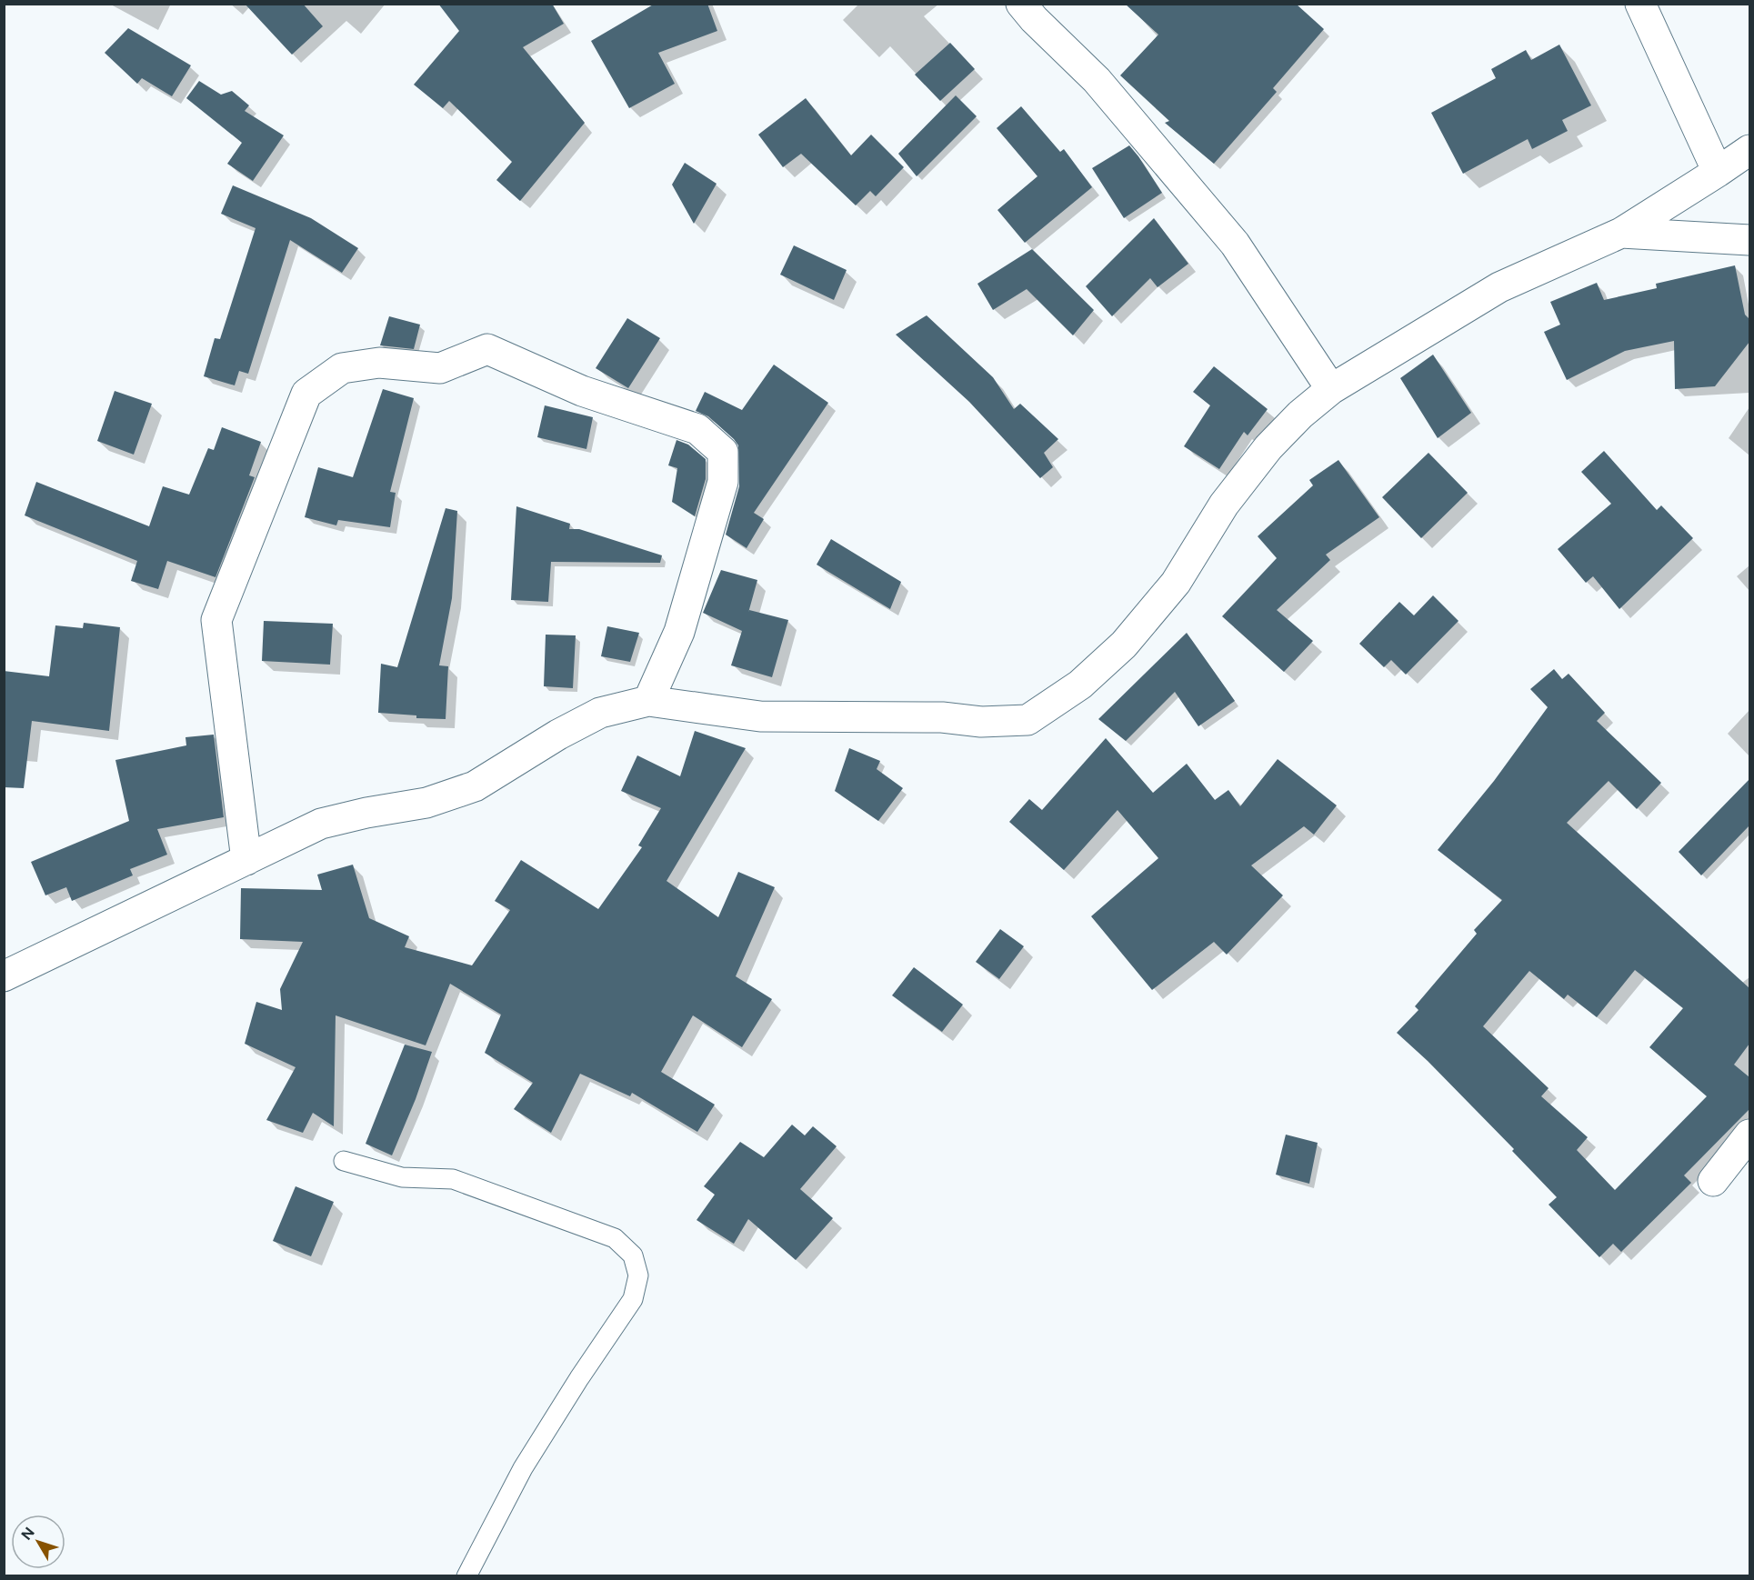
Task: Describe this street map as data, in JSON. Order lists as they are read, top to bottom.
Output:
{
  "north": "top left"
}
